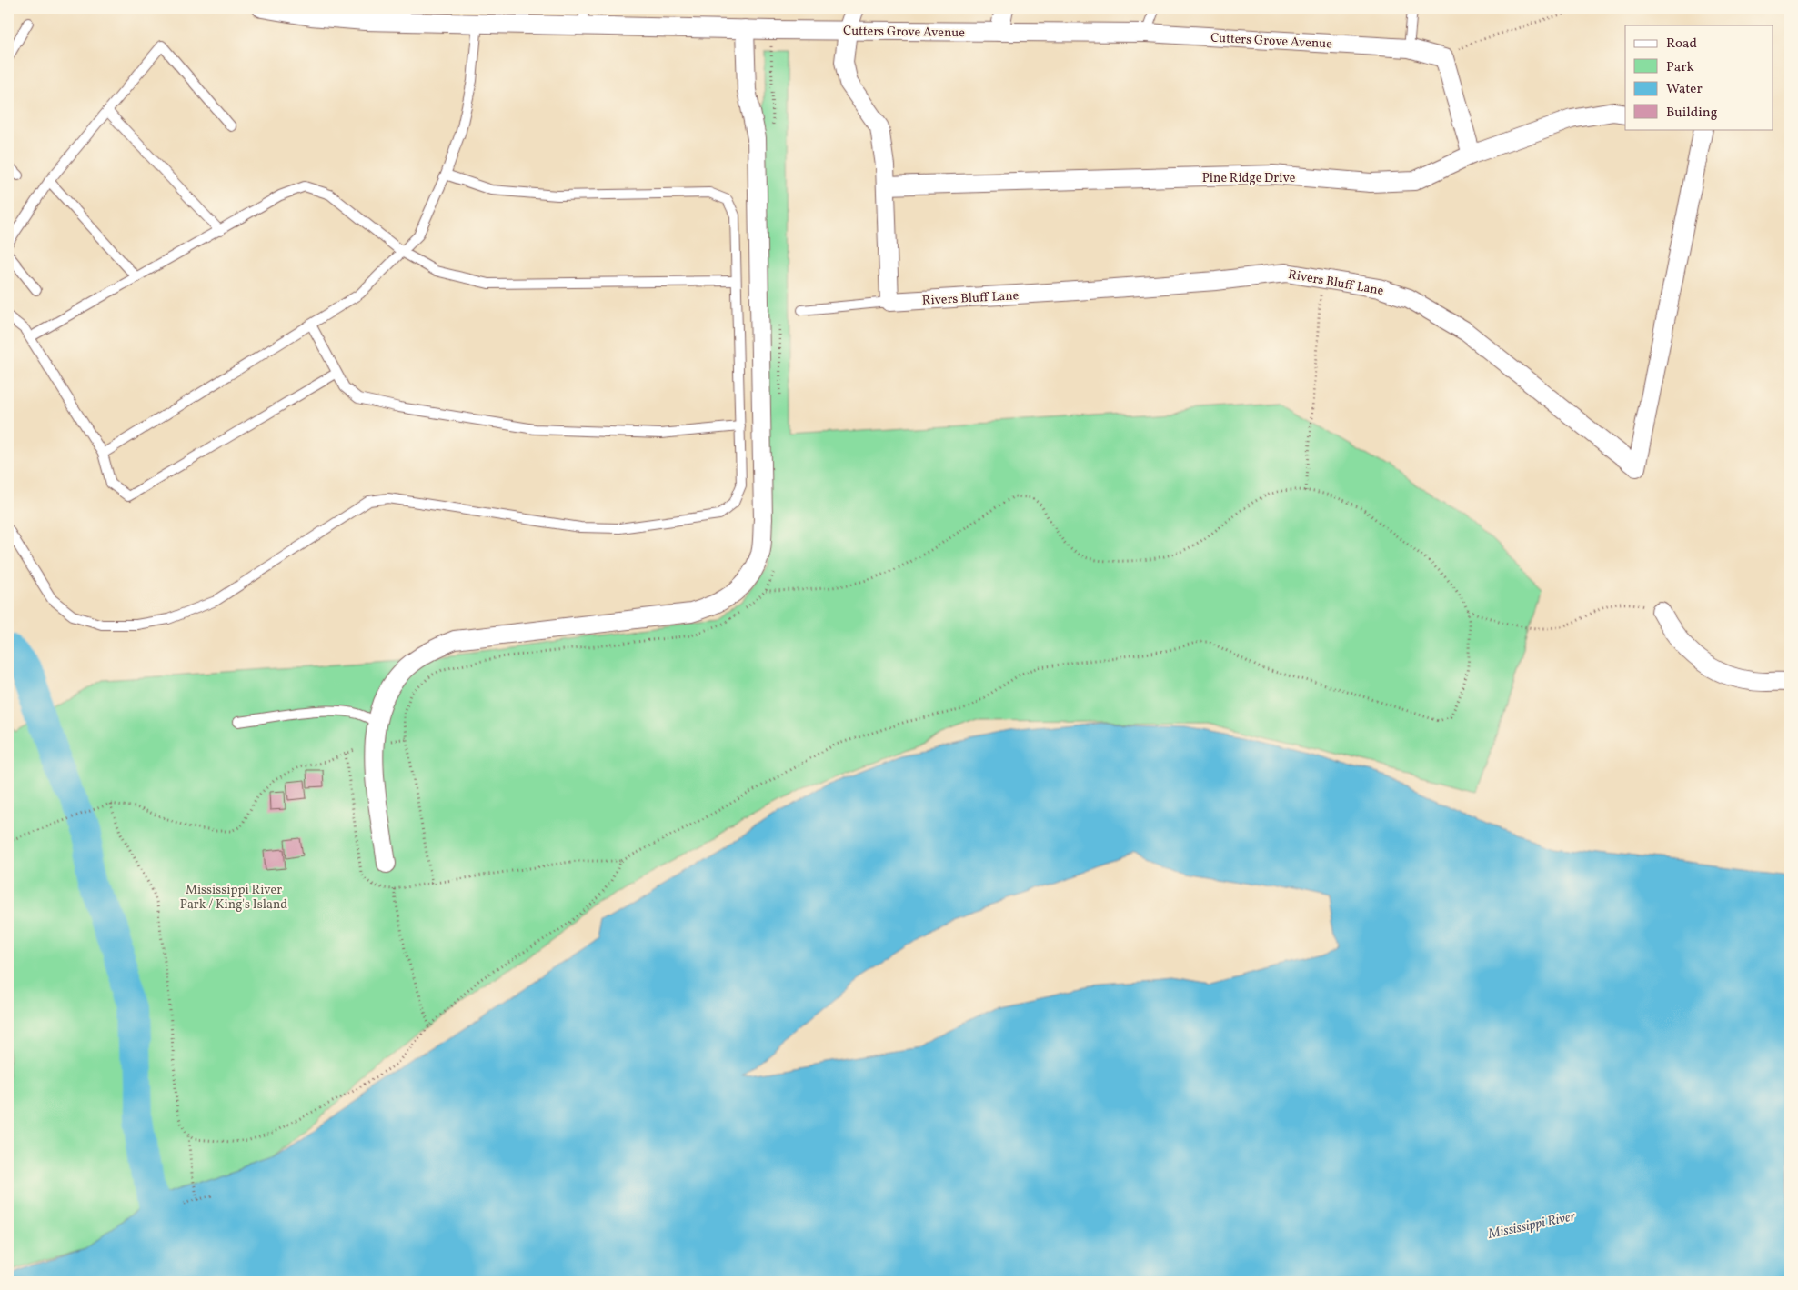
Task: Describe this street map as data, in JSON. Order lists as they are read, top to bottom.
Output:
{
  "streets": {
    "street": ["Cutters Grove Avenue", "Pine Ridge Drive", "Rivers Bluff Lane"]
  },
  "water": ["Mississippi River"],
  "parks": ["Mississippi River Park / King's Island"],
  "legend": [
    "Road",
    "Park",
    "Water",
    "Building"
  ]
}
